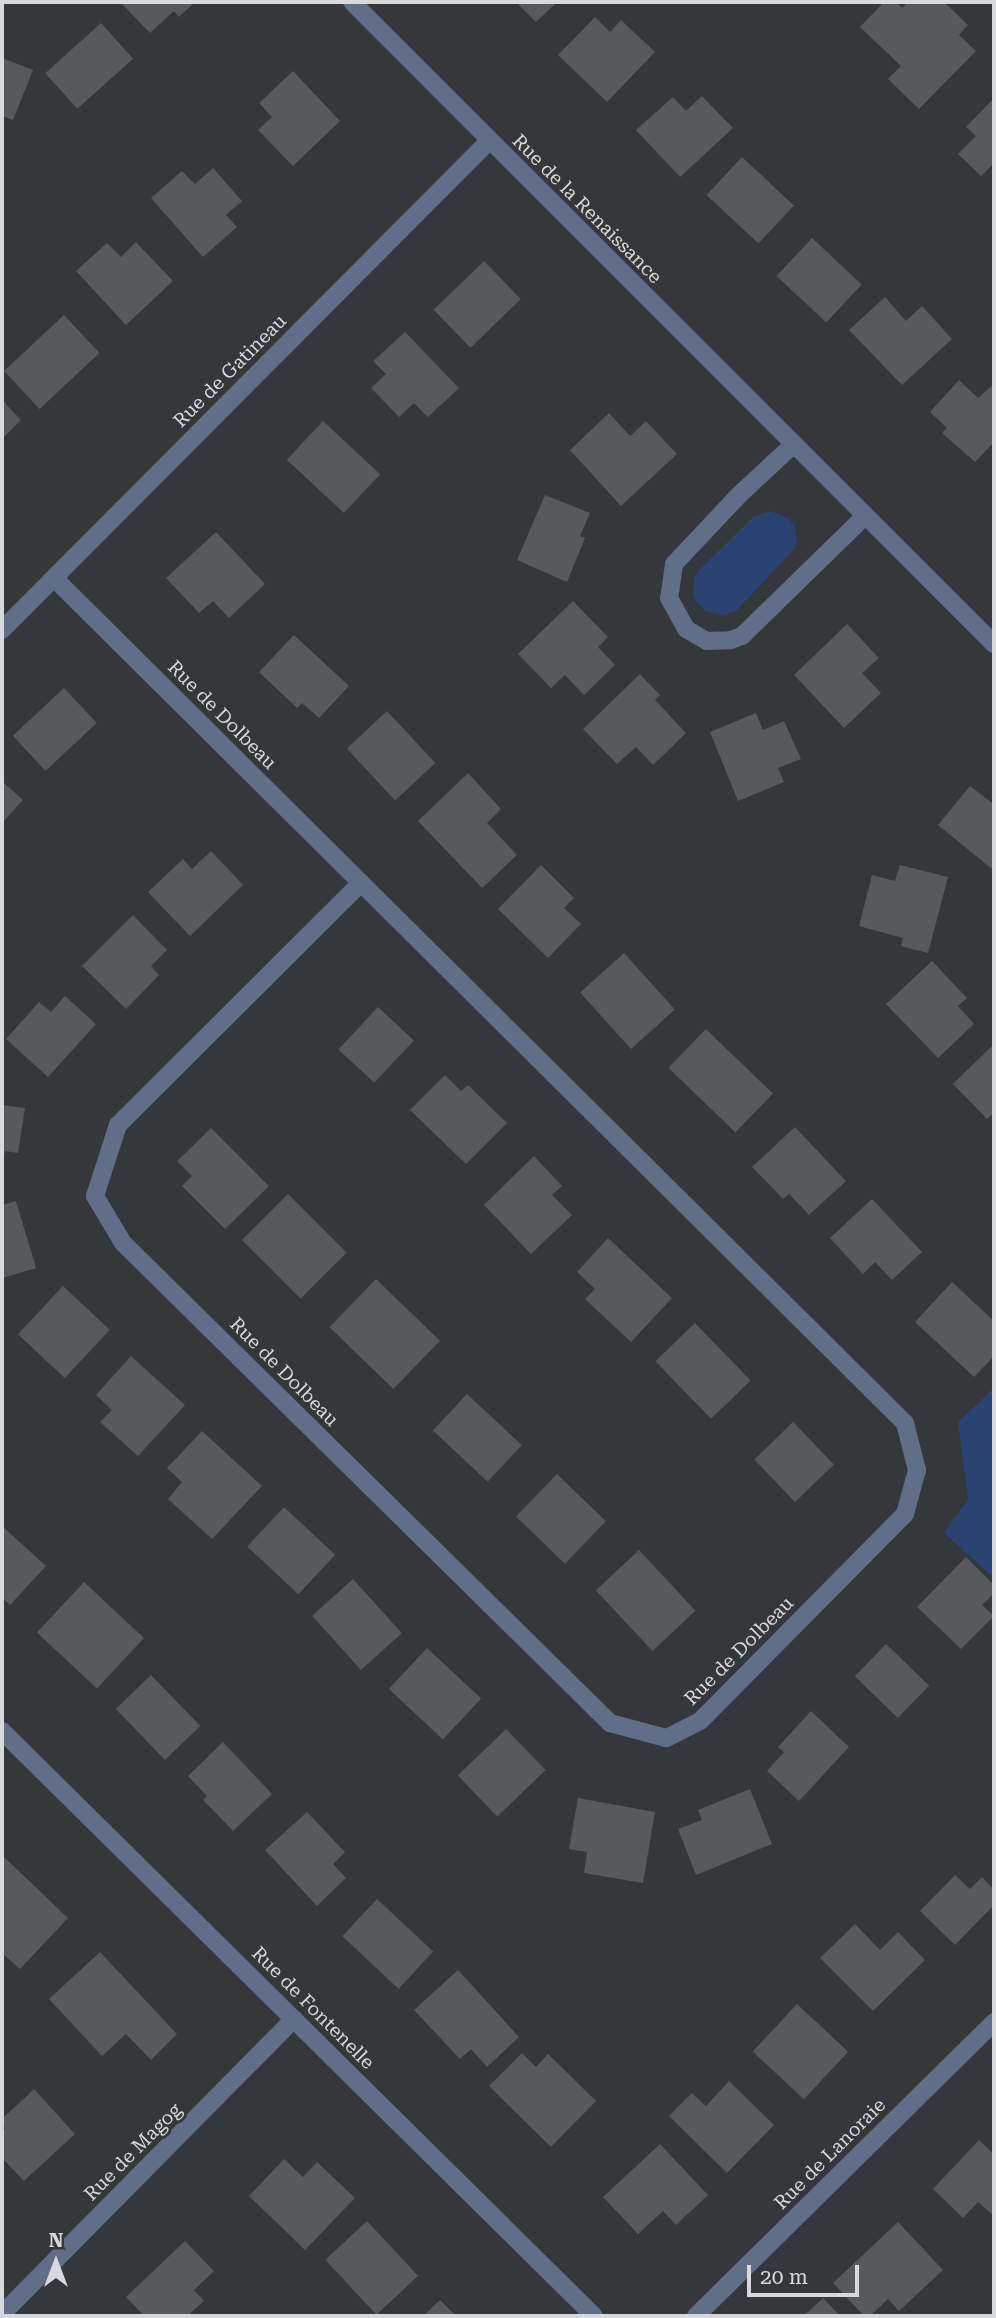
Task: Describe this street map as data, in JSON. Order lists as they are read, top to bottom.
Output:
{
  "streets": {
    "street": [
      "Rue de la Renaissance",
      "Rue de Gatineau",
      "Rue de Dolbeau",
      "Rue de Fontenelle",
      "Rue de Magog",
      "Rue de Lanoraie"
    ]
  },
  "crossings": [
    ["Rue de la Renaissance", "Rue de Gatineau"],
    ["Rue de Gatineau", "Rue de Dolbeau"],
    ["Rue de Fontenelle", "Rue de Magog"]
  ],
  "scale_bar": "20 m",
  "north": "top"
}
